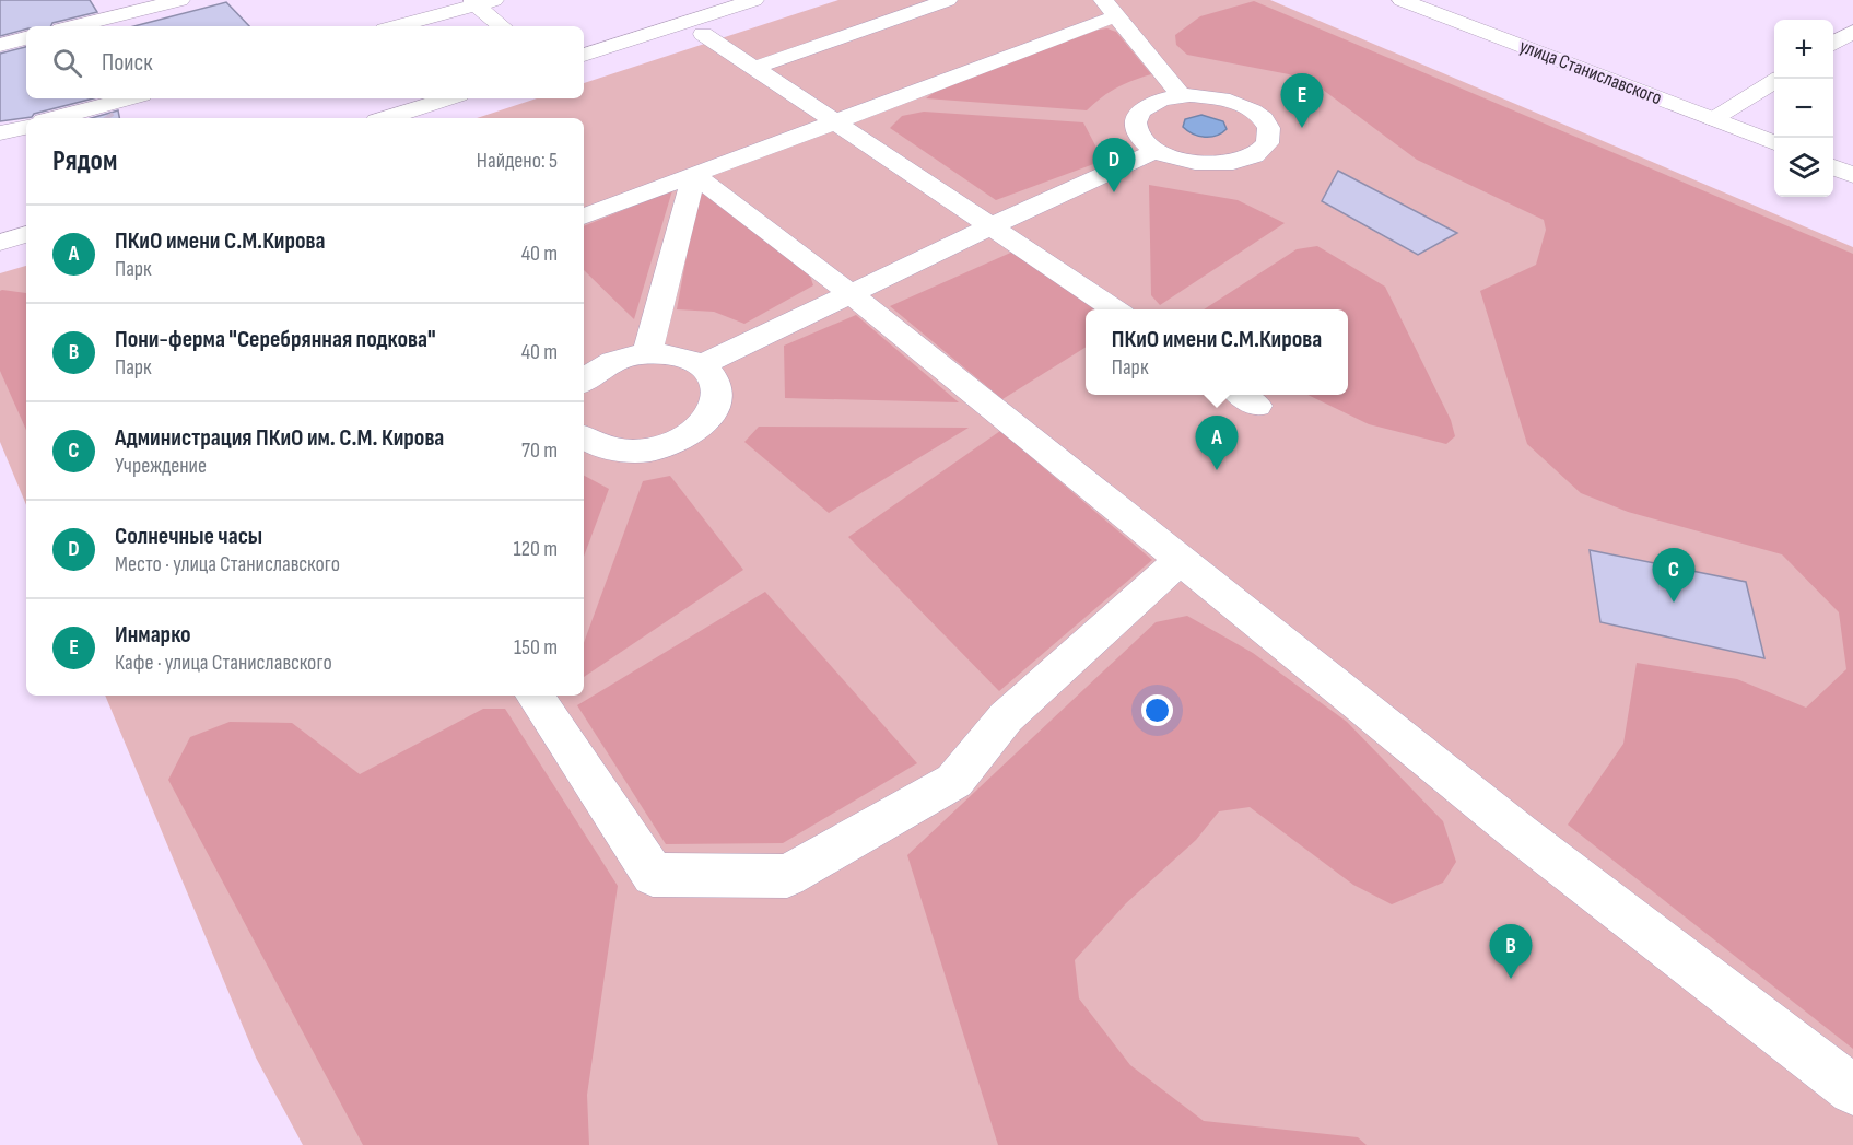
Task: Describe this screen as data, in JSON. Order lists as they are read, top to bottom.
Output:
{
  "streets": {
    "street": ["улица Станиславского"]
  },
  "page": {
    "map_buttons": ["+", "−"],
    "search": "Поиск",
    "pins": [
      "E",
      "D",
      "A",
      "C",
      "B"
    ],
    "heading": ["Рядом", "Найдено: 5"],
    "list": [
      {
        "mark": "A",
        "name": "ПКиО имени С.М.Кирова",
        "note": "Парк",
        "value": "40 m"
      },
      {
        "mark": "B",
        "name": "Пони-ферма \"Серебрянная подкова\"",
        "note": "Парк",
        "value": "40 m"
      },
      {
        "mark": "C",
        "name": "Администрация ПКиО им. С.М. Кирова",
        "note": "Учреждение",
        "value": "70 m"
      },
      {
        "mark": "D",
        "name": "Солнечные часы",
        "note": "Место · улица Станиславского",
        "value": "120 m"
      },
      {
        "mark": "E",
        "name": "Инмарко",
        "note": "Кафе · улица Станиславского",
        "value": "150 m"
      }
    ],
    "popup": ["ПКиО имени С.М.Кирова", "Парк"]
  }
}
